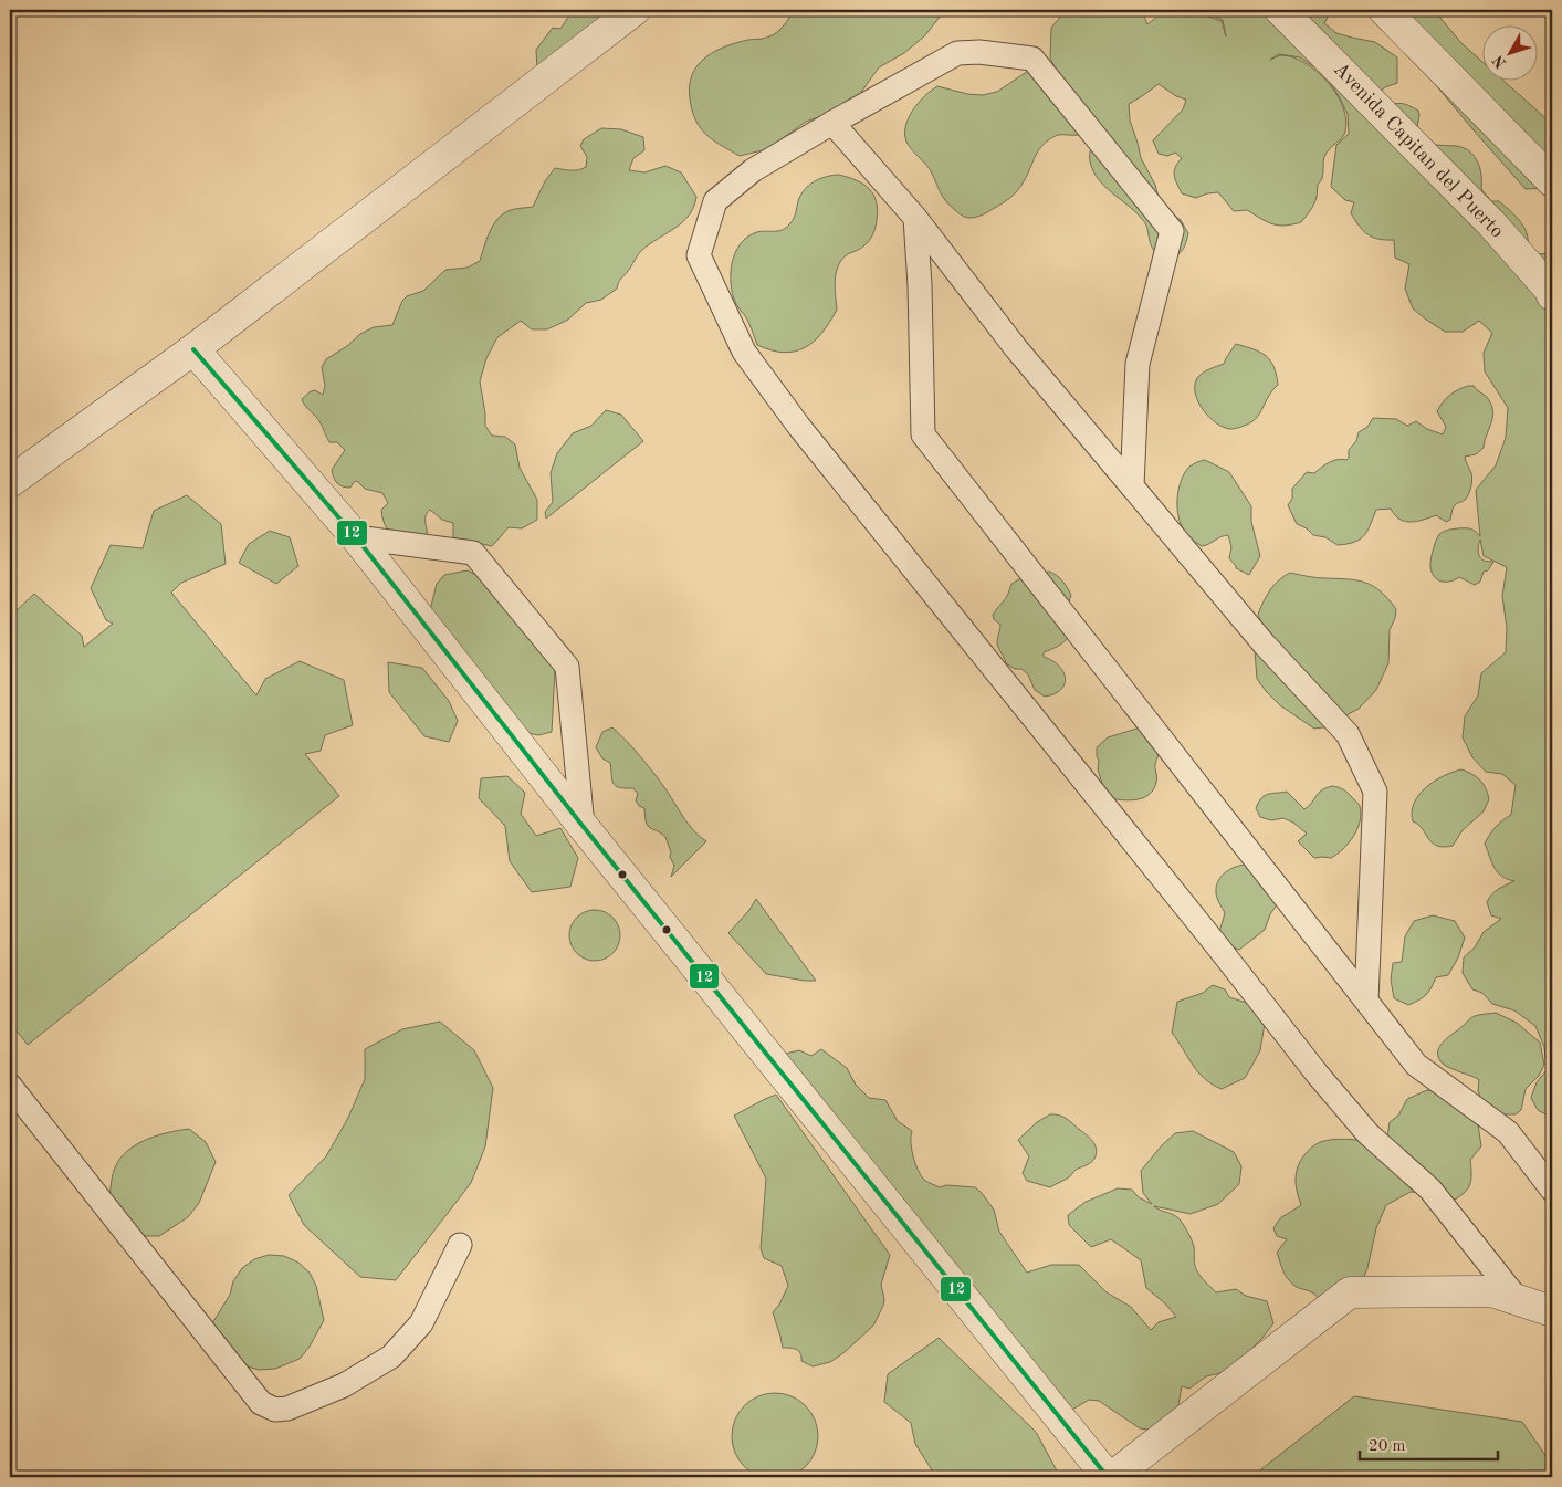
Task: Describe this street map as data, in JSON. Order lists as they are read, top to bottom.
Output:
{
  "streets": {
    "street": ["Avenida Capitan del Puerto"]
  },
  "lines": ["transit line 12"],
  "scale_bar": "20 m",
  "north": "bottom left"
}
